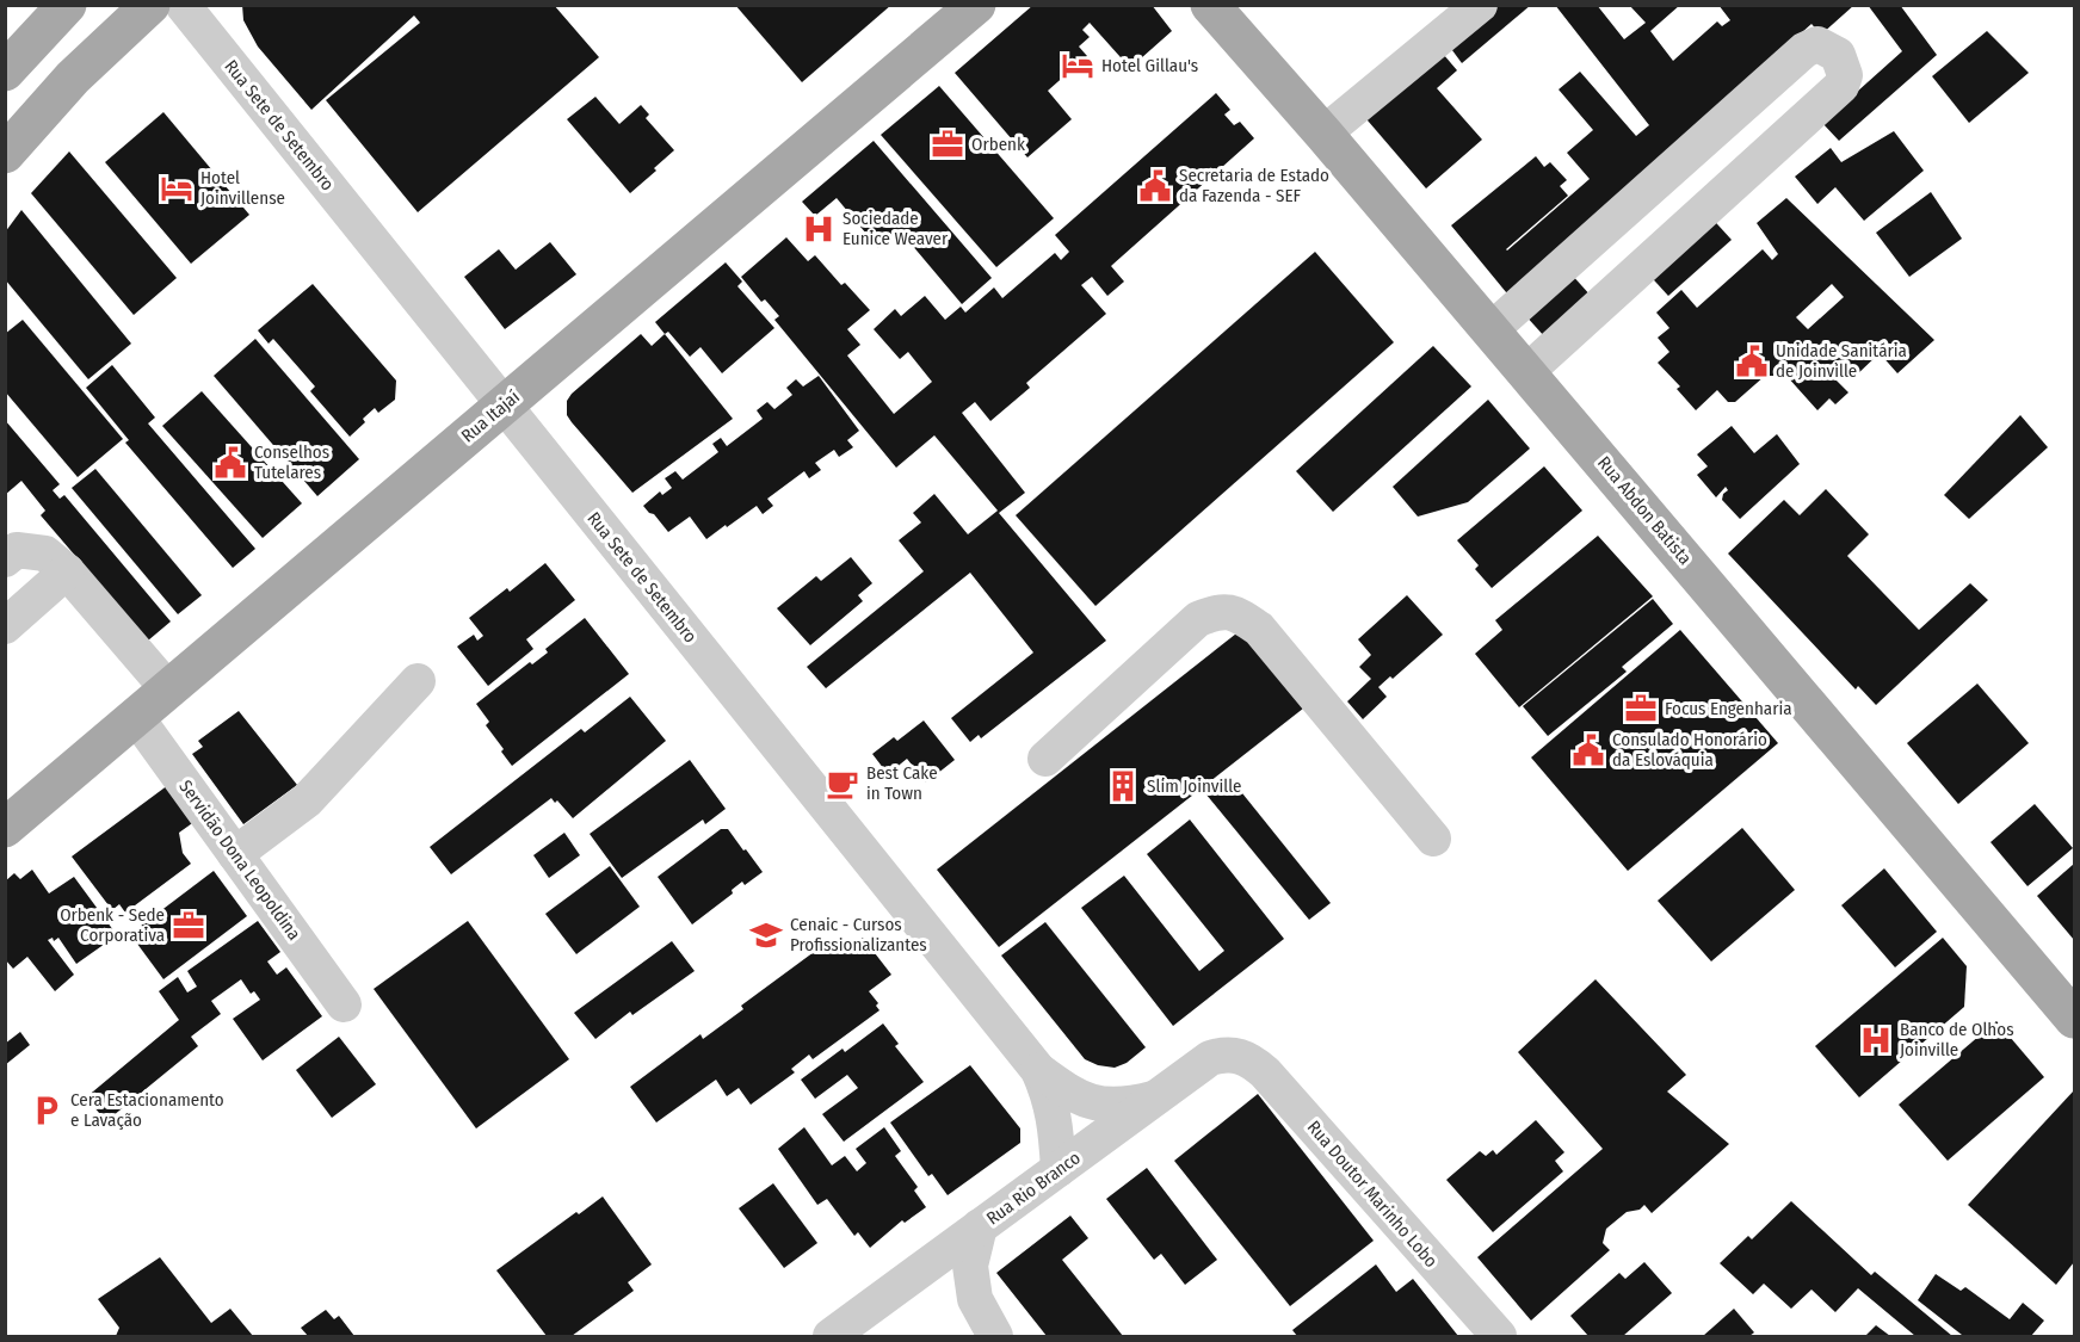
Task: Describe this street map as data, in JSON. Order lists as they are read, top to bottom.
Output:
{
  "streets": {
    "main road": ["Rua Itajaí", "Rua Abdon Batista"],
    "street": [
      "Rua Sete de Setembro",
      "Servidão Dona Leopoldina",
      "Rua Rio Branco",
      "Rua Doutor Marinho Lobo"
    ]
  },
  "crossings": [
    ["Rua Sete de Setembro", "Rua Itajaí"],
    ["Rua Sete de Setembro", "Rua Rio Branco"],
    ["Rua Itajaí", "Servidão Dona Leopoldina"],
    ["Rua Rio Branco", "Rua Doutor Marinho Lobo"]
  ],
  "places": {
    "hotel": ["Hotel Gillau's", "Hotel Joinvillense"],
    "office": ["Orbenk", "Focus Engenharia", "Orbenk - Sede Corporativa"],
    "public building": [
      "Secretaria de Estado da Fazenda - SEF",
      "Unidade Sanitária de Joinville",
      "Conselhos Tutelares",
      "Consulado Honorário da Eslováquia"
    ],
    "hospital": ["Sociedade Eunice Weaver", "Banco de Olhos Joinville"],
    "cafe": ["Best Cake in Town"],
    "building": ["Slim Joinville"],
    "school or university": ["Cenaic - Cursos Profissionalizantes"],
    "parking": ["Cera Estacionamento e Lavação"]
  }
}
